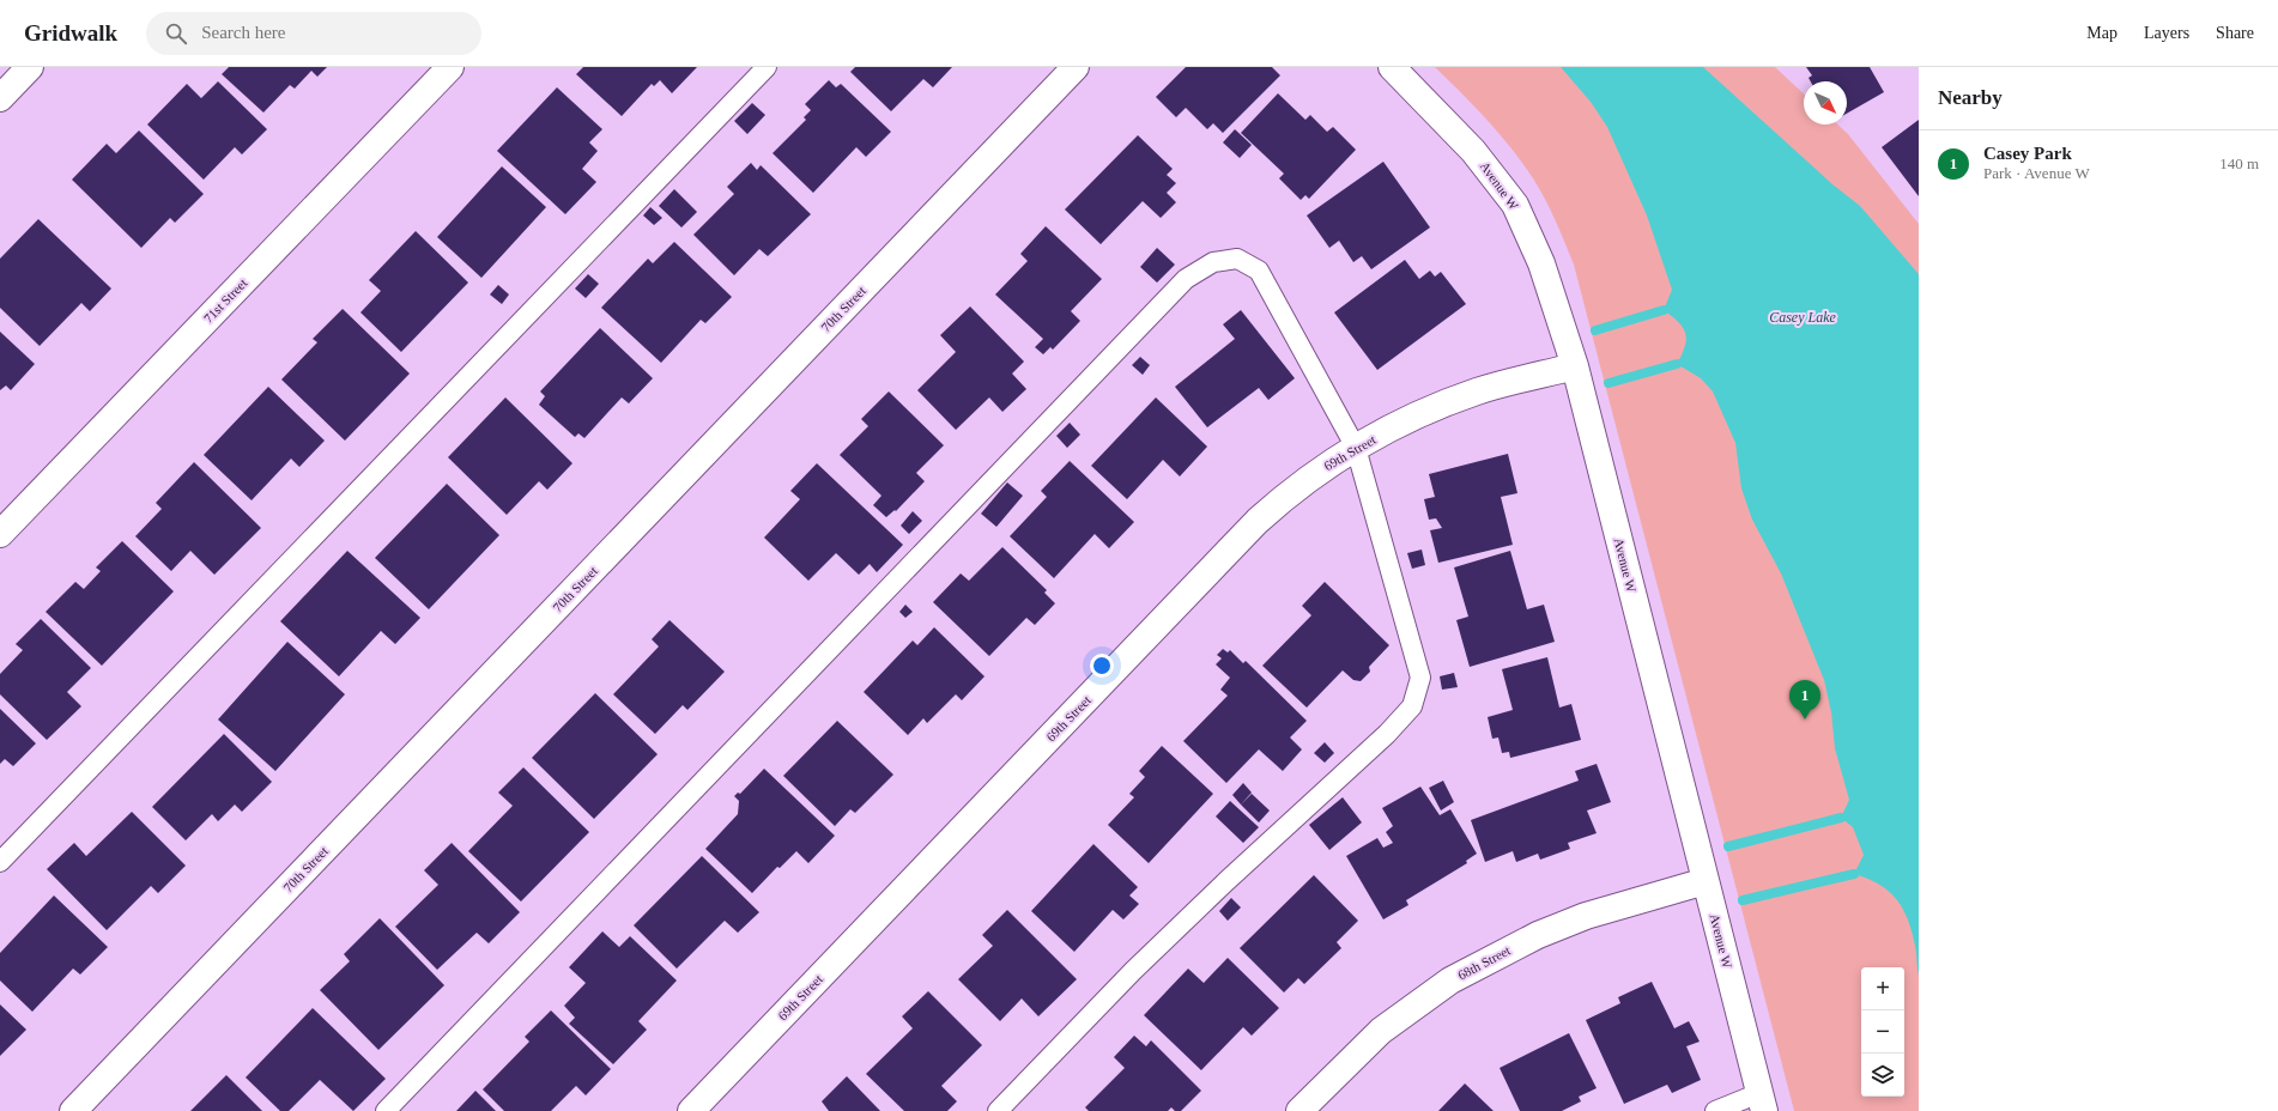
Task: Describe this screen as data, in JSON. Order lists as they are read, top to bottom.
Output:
{
  "streets": {
    "street": [
      "Avenue W",
      "71st Street",
      "70th Street",
      "69th Street",
      "68th Street"
    ]
  },
  "crossings": [
    ["Avenue W", "69th Street"],
    ["Avenue W", "68th Street"]
  ],
  "water": ["Casey Lake"],
  "north": "bottom right",
  "page": {
    "header": "Gridwalk",
    "search": "Search here",
    "nav": ["Map", "Layers", "Share"],
    "heading": "Nearby",
    "list": [
      {
        "mark": "1",
        "name": "Casey Park",
        "note": "Park · Avenue W",
        "value": "140 m"
      }
    ],
    "pins": "1",
    "map_buttons": ["+", "−"]
  }
}
